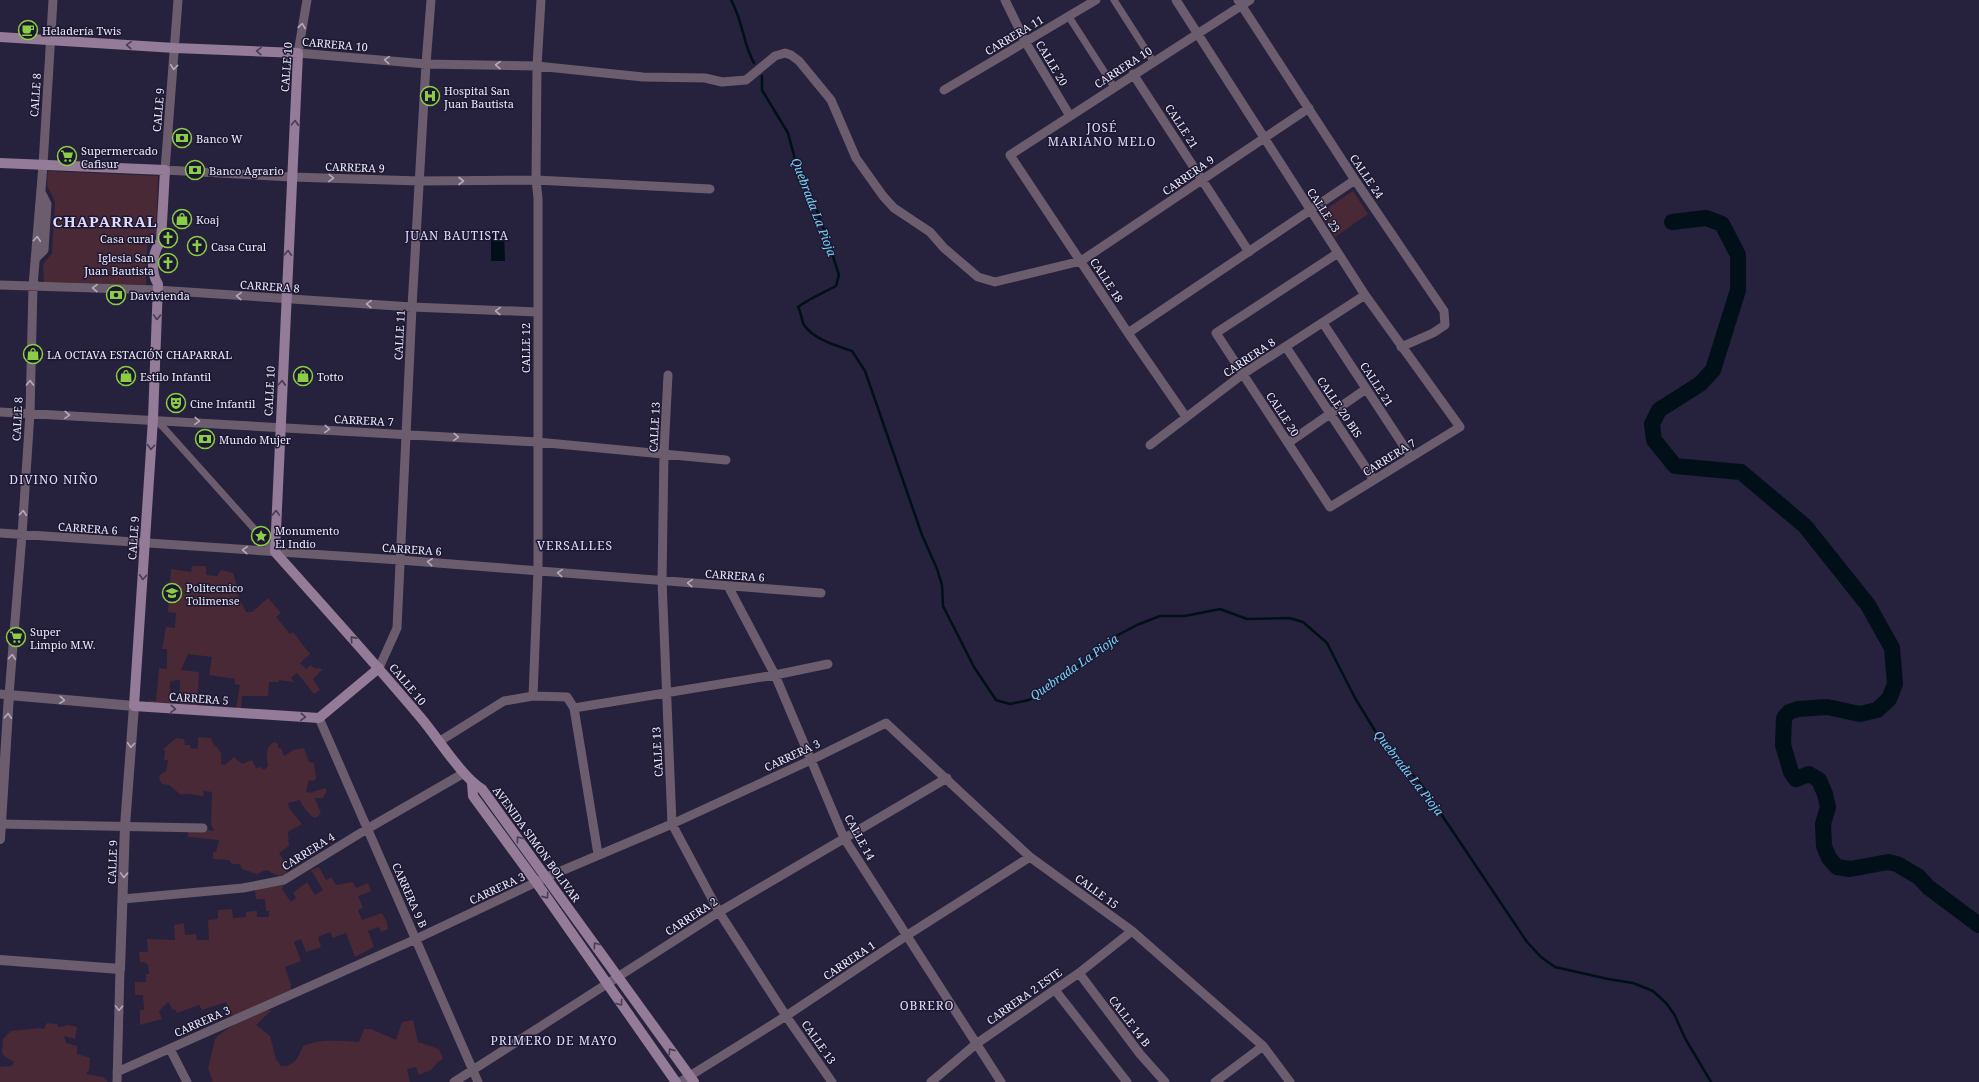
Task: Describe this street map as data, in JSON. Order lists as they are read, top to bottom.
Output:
{
  "streets": {
    "main road": [
      "CARRERA 10",
      "CALLE 10",
      "CALLE 9",
      "CARRERA 9",
      "CARRERA 5",
      "AVENIDA SIMON BOLIVAR"
    ],
    "street": [
      "CARRERA 11",
      "CALLE 20",
      "CALLE 8",
      "CALLE 21",
      "CALLE 24",
      "CALLE 23",
      "CALLE 18",
      "CARRERA 8",
      "CALLE 11",
      "CALLE 12",
      "CALLE 20 BIS",
      "CARRERA 7",
      "CALLE 13",
      "CARRERA 6",
      "CARRERA 3",
      "CALLE 14",
      "CARRERA 4",
      "CALLE 15",
      "CARRERA 9 B",
      "CARRERA 2",
      "CARRERA 1",
      "CARRERA 2 ESTE",
      "CALLE 14 B"
    ]
  },
  "crossings": [
    ["CARRERA 11", "CALLE 20"],
    ["CARRERA 10", "CALLE 20"],
    ["CARRERA 10", "CALLE 10"],
    ["CARRERA 10", "CALLE 8"],
    ["CARRERA 10", "CALLE 9"],
    ["CARRERA 10", "CALLE 21"],
    ["CARRERA 10", "CARRERA 9"],
    ["CARRERA 10", "CALLE 24"],
    ["CARRERA 10", "CALLE 23"],
    ["CARRERA 10", "CALLE 18"],
    ["CARRERA 10", "CALLE 11"],
    ["CARRERA 10", "CALLE 12"],
    ["CALLE 20", "CALLE 23"],
    ["CALLE 20", "CARRERA 8"],
    ["CALLE 20", "CARRERA 7"],
    ["CALLE 10", "CARRERA 9"],
    ["CALLE 10", "CARRERA 8"],
    ["CALLE 10", "CALLE 11"],
    ["CALLE 10", "CARRERA 7"],
    ["CALLE 10", "CARRERA 6"],
    ["CALLE 10", "AVENIDA SIMON BOLIVAR"],
    ["CALLE 10", "CARRERA 4"],
    ["CALLE 8", "CARRERA 9"],
    ["CALLE 8", "CARRERA 8"],
    ["CALLE 8", "CARRERA 7"],
    ["CALLE 8", "CARRERA 6"],
    ["CALLE 8", "CARRERA 5"],
    ["CALLE 9", "CARRERA 9"],
    ["CALLE 9", "CARRERA 8"],
    ["CALLE 9", "CARRERA 7"],
    ["CALLE 9", "CARRERA 6"],
    ["CALLE 9", "CARRERA 5"],
    ["CALLE 9", "CARRERA 3"],
    ["CALLE 9", "CARRERA 4"],
    ["CALLE 21", "CARRERA 9"],
    ["CALLE 21", "CARRERA 8"],
    ["CALLE 21", "CARRERA 7"],
    ["CARRERA 9", "CALLE 24"],
    ["CARRERA 9", "CALLE 23"],
    ["CARRERA 9", "CALLE 18"],
    ["CARRERA 9", "CALLE 11"],
    ["CARRERA 9", "CALLE 12"],
    ["CALLE 24", "CALLE 23"],
    ["CALLE 23", "CARRERA 8"],
    ["CALLE 23", "CARRERA 7"],
    ["CALLE 18", "CARRERA 8"],
    ["CARRERA 8", "CALLE 11"],
    ["CARRERA 8", "CALLE 12"],
    ["CARRERA 8", "CALLE 20 BIS"],
    ["CALLE 11", "CARRERA 7"],
    ["CALLE 11", "CARRERA 6"],
    ["CALLE 12", "CARRERA 7"],
    ["CALLE 12", "CARRERA 6"],
    ["CALLE 20 BIS", "CARRERA 7"],
    ["CARRERA 7", "CALLE 13"],
    ["CALLE 13", "CARRERA 6"],
    ["CALLE 13", "CARRERA 3"],
    ["CALLE 13", "CARRERA 2"],
    ["CALLE 13", "CARRERA 1"],
    ["CARRERA 6", "CALLE 14"],
    ["CARRERA 5", "CARRERA 9 B"],
    ["CARRERA 3", "CALLE 14"],
    ["CARRERA 3", "AVENIDA SIMON BOLIVAR"],
    ["CARRERA 3", "CALLE 15"],
    ["CARRERA 3", "CARRERA 9 B"],
    ["CALLE 14", "CARRERA 2"],
    ["CALLE 14", "CARRERA 1"],
    ["CALLE 14", "CARRERA 2 ESTE"],
    ["AVENIDA SIMON BOLIVAR", "CARRERA 2"],
    ["AVENIDA SIMON BOLIVAR", "CARRERA 1"],
    ["CARRERA 4", "CARRERA 9 B"],
    ["CALLE 15", "CARRERA 2"],
    ["CALLE 15", "CARRERA 1"],
    ["CALLE 15", "CARRERA 2 ESTE"],
    ["CARRERA 9 B", "CARRERA 2"],
    ["CARRERA 2 ESTE", "CALLE 14 B"]
  ],
  "one_way": [
    "CALLE 10",
    "CALLE 8",
    "CALLE 9",
    "CARRERA 8",
    "CARRERA 7",
    "CARRERA 6",
    "CARRERA 5"
  ],
  "districts": [
    "JOSÉ MARIANO MELO",
    "CHAPARRAL",
    "JUAN BAUTISTA",
    "DIVINO NIÑO",
    "VERSALLES",
    "OBRERO",
    "PRIMERO DE MAYO"
  ],
  "water": ["Quebrada La Pioja"],
  "places": {
    "cafe": ["Heladería Twis"],
    "hospital": ["Hospital San Juan Bautista"],
    "bank": [
      "Banco W",
      "Banco Agrario",
      "Davivienda",
      "Mundo Mujer"
    ],
    "supermarket": ["Supermercado Cafisur", "Super Limpio M.W."],
    "shop": [
      "Koaj",
      "LA OCTAVA ESTACIÓN CHAPARRAL",
      "Estilo Infantil",
      "Totto"
    ],
    "church": ["Casa cural", "Casa Cural", "Iglesia San Juan Bautista"],
    "theatre": ["Cine Infantil"],
    "place": ["Monumento El Indio"],
    "school or university": ["Politecnico Tolimense"]
  }
}
